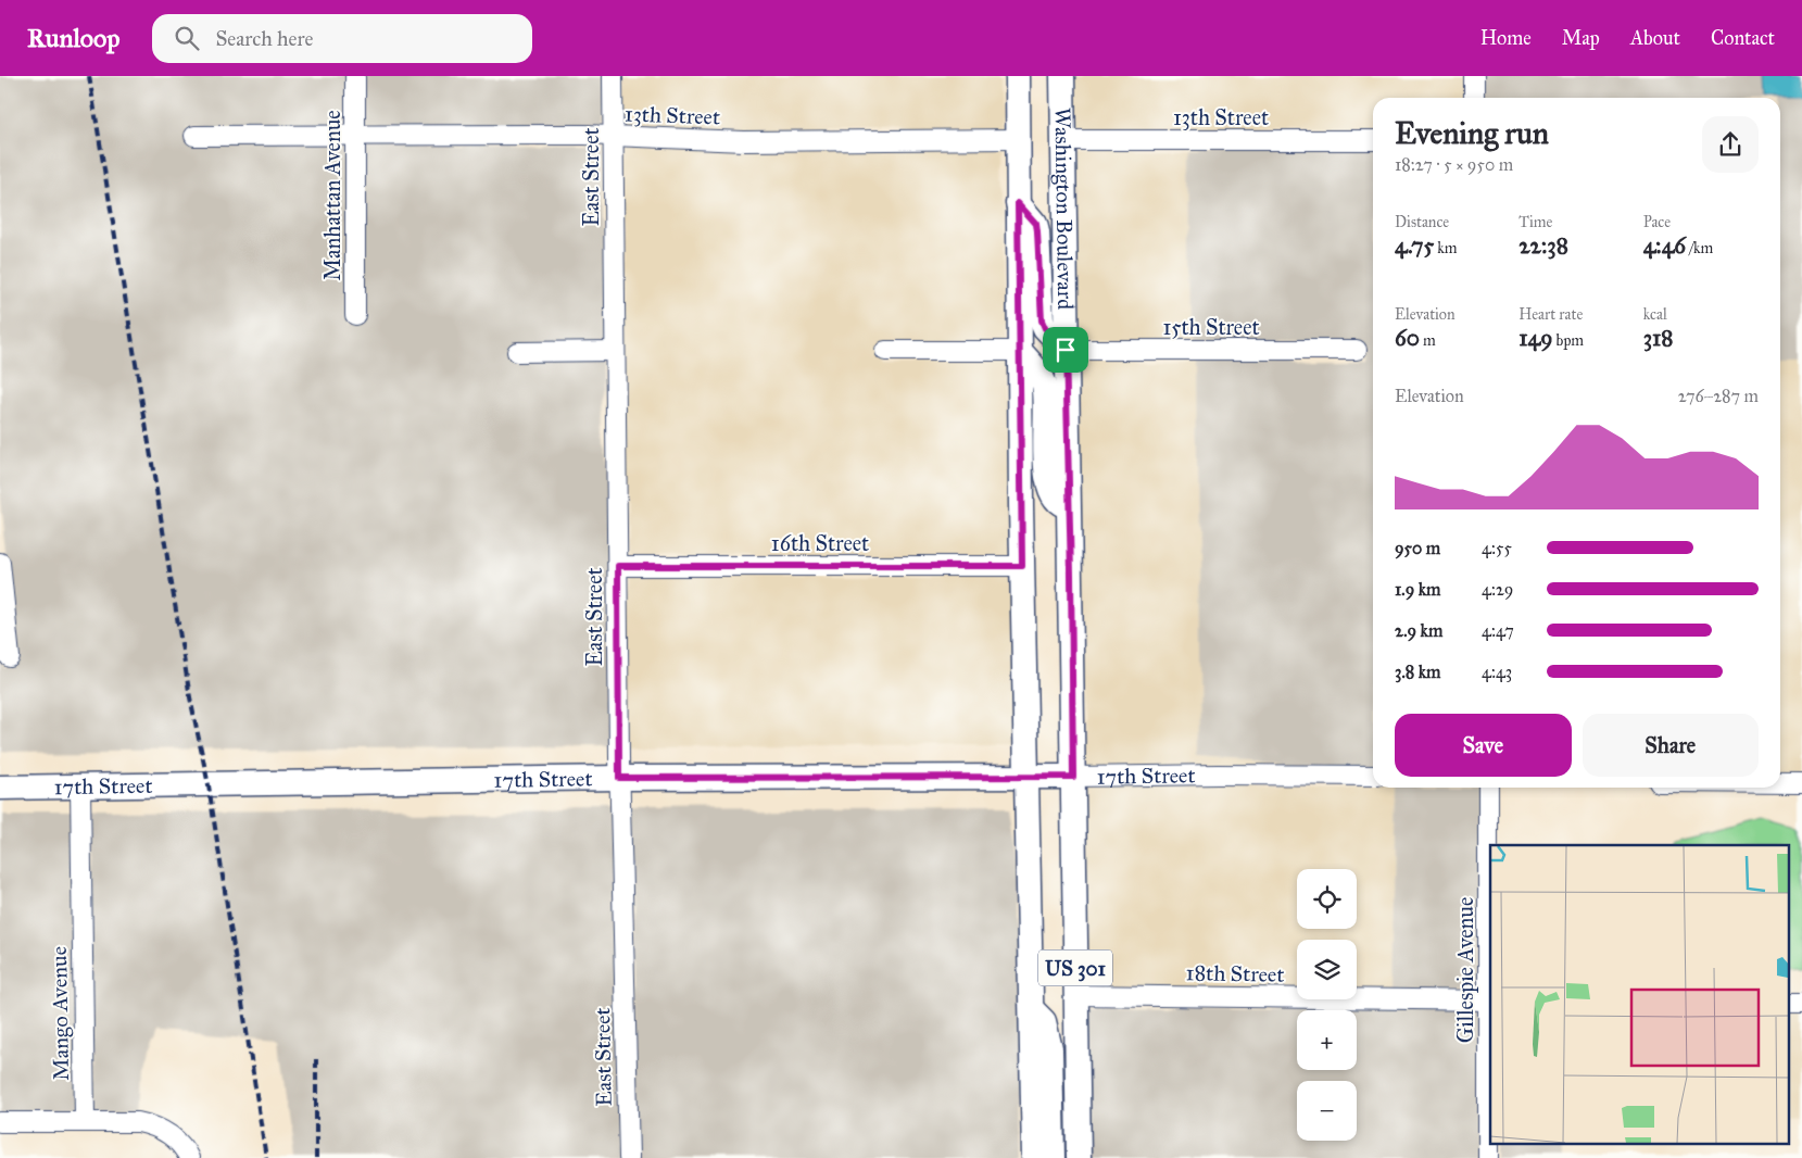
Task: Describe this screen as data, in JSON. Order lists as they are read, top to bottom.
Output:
{
  "streets": {
    "main road": ["Washington Boulevard", "17th Street", "US 301"],
    "street": [
      "13th Street",
      "East Street",
      "Manhattan Avenue",
      "15th Street",
      "16th Street",
      "Gillespie Avenue",
      "18th Street",
      "Mango Avenue"
    ]
  },
  "crossings": [
    ["13th Street", "East Street"],
    ["13th Street", "Manhattan Avenue"],
    ["13th Street", "Washington Boulevard"],
    ["East Street", "16th Street"],
    ["East Street", "17th Street"],
    ["Washington Boulevard", "15th Street"],
    ["Washington Boulevard", "16th Street"],
    ["Washington Boulevard", "17th Street"],
    ["Washington Boulevard", "18th Street"],
    ["17th Street", "Mango Avenue"],
    ["Gillespie Avenue", "18th Street"]
  ],
  "page": {
    "header": "Runloop",
    "search": "Search here",
    "nav": [
      "Home",
      "Map",
      "About",
      "Contact"
    ],
    "heading": ["Evening run", "18:27 · 5 × 950 m"],
    "stats": [
      ["Distance", "4.75 km"],
      ["Time", "22:38"],
      ["Pace", "4:46 /km"],
      ["Elevation", "60 m"],
      ["Heart rate", "149 bpm"],
      ["kcal", "318"]
    ],
    "chart": ["Elevation", "276–287 m"],
    "list": [
      {
        "name": "950 m",
        "note": "4:55"
      },
      {
        "name": "1.9 km",
        "note": "4:29"
      },
      {
        "name": "2.9 km",
        "note": "4:47"
      },
      {
        "name": "3.8 km",
        "note": "4:43"
      }
    ],
    "buttons": ["Save", "Share"],
    "map_buttons": ["+", "−"]
  }
}
